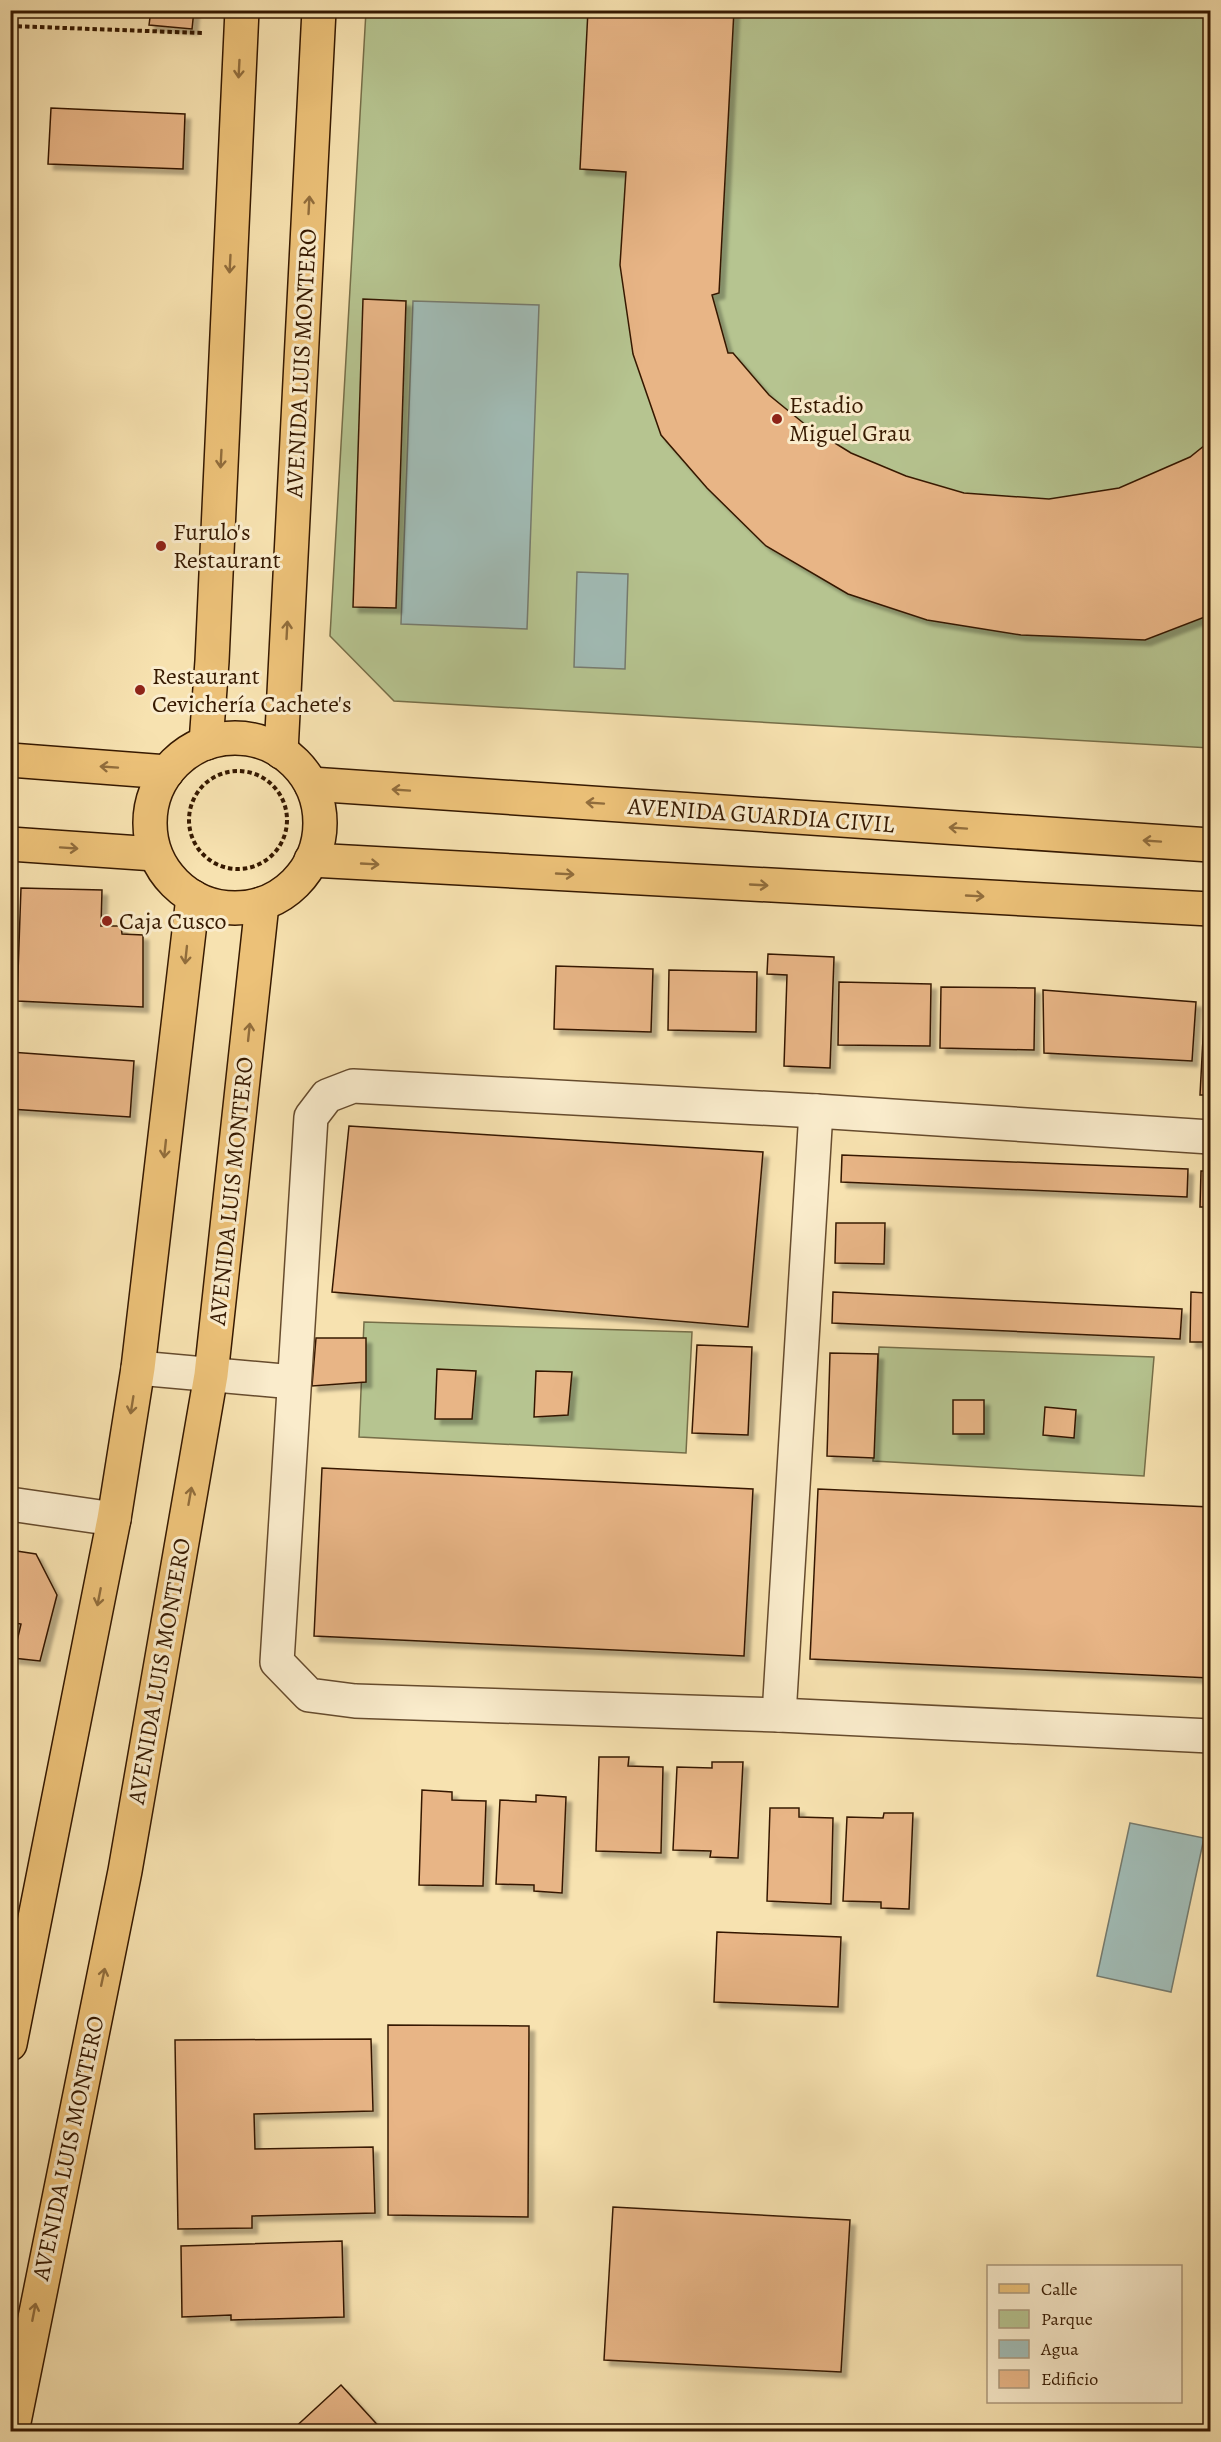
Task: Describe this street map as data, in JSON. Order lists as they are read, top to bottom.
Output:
{
  "streets": {
    "main road": ["AVENIDA LUIS MONTERO", "AVENIDA GUARDIA CIVIL"]
  },
  "places": [
    "Estadio Miguel Grau",
    "Furulo's Restaurant",
    "Restaurant Cevichería Cachete's",
    "Caja Cusco"
  ],
  "legend": [
    "Calle",
    "Parque",
    "Agua",
    "Edificio"
  ]
}
